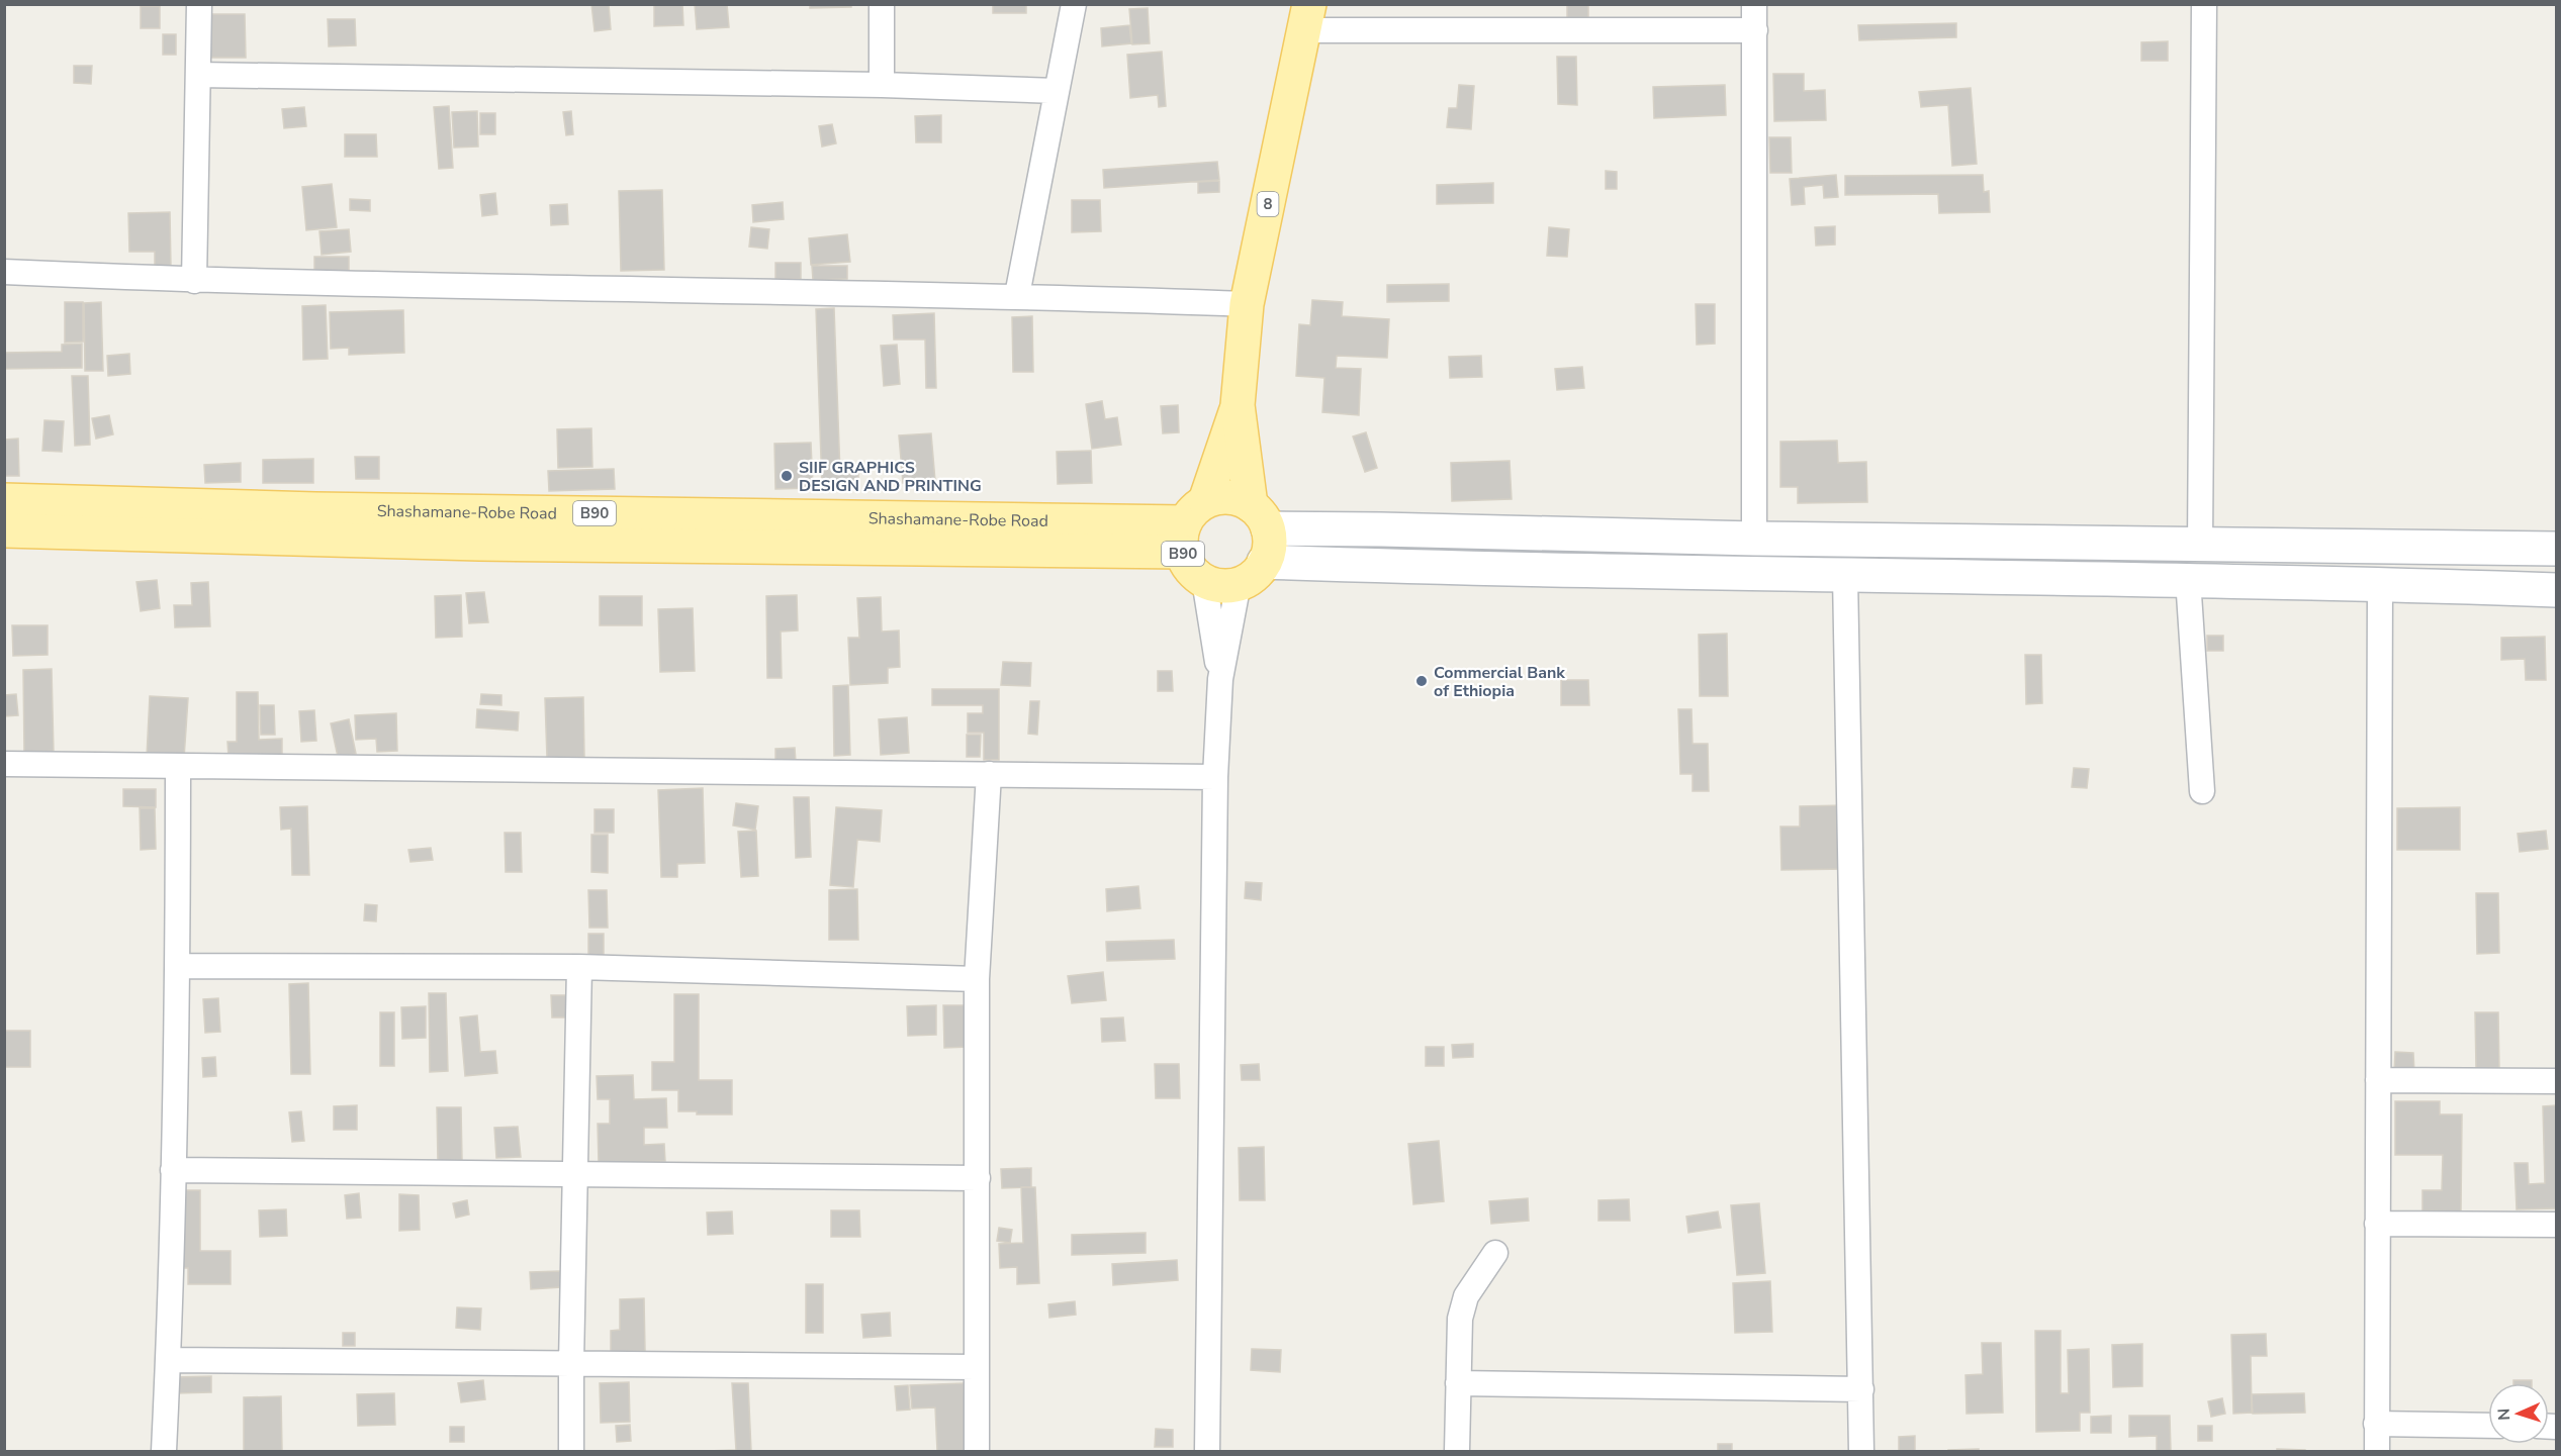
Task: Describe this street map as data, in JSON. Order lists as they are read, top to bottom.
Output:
{
  "streets": {
    "main road": ["8", "Shashamane-Robe Road", "B90"]
  },
  "crossings": [
    ["8", "Shashamane-Robe Road"],
    ["8", "B90"],
    ["Shashamane-Robe Road", "B90"]
  ],
  "places": ["SIIF GRAPHICS DESIGN AND PRINTING", "Commercial Bank of Ethiopia"],
  "north": "left"
}
